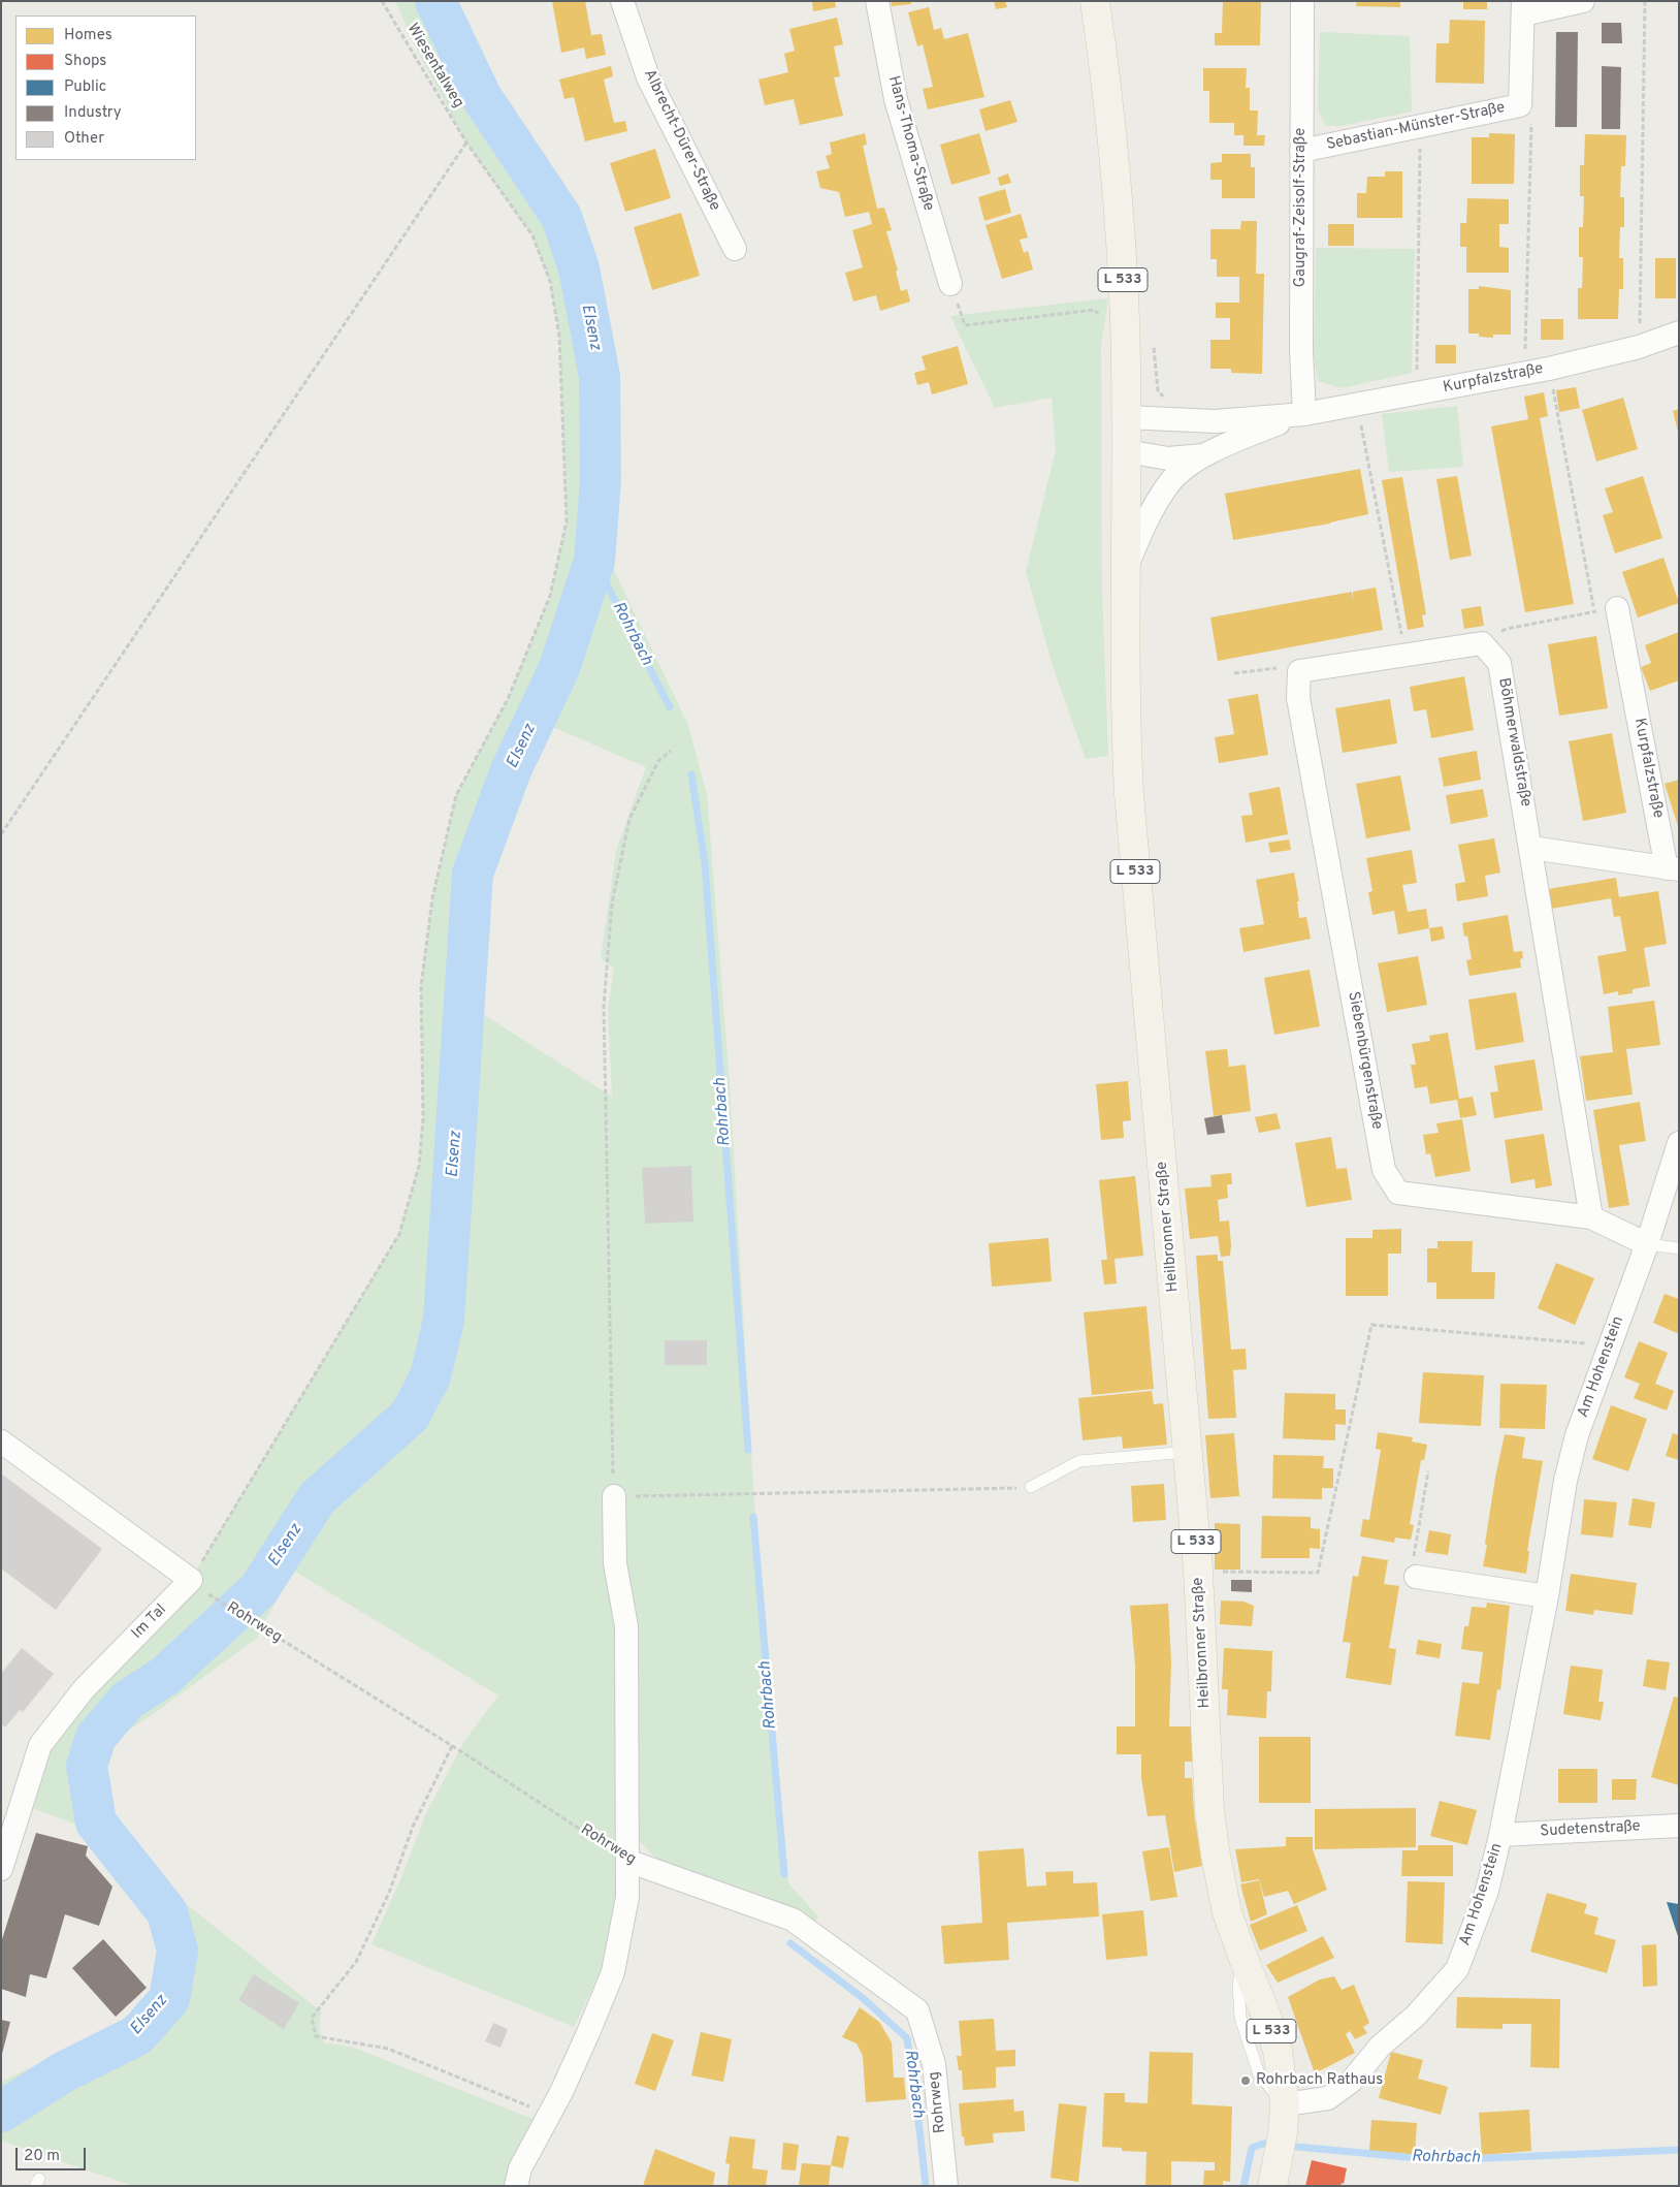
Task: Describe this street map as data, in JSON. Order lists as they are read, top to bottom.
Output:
{
  "streets": {
    "main road": ["L 533", "Heilbronner Straße"],
    "street": [
      "Sebastian-Münster-Straße",
      "Albrecht-Dürer-Straße",
      "Hans-Thoma-Straße",
      "Gaugraf-Zeisolf-Straße",
      "Kurpfalzstraße",
      "Böhmerwaldstraße",
      "Siebenbürgenstraße",
      "Am Hohenstein",
      "Im Tal",
      "Rohrweg",
      "Sudetenstraße"
    ],
    "path": ["Wiesentalweg"]
  },
  "crossings": [
    ["Wiesentalweg", "Im Tal"],
    ["Sebastian-Münster-Straße", "Gaugraf-Zeisolf-Straße"],
    ["Gaugraf-Zeisolf-Straße", "Kurpfalzstraße"],
    ["L 533", "Kurpfalzstraße"],
    ["L 533", "Heilbronner Straße"],
    ["Kurpfalzstraße", "Heilbronner Straße"],
    ["Böhmerwaldstraße", "Siebenbürgenstraße"],
    ["Siebenbürgenstraße", "Am Hohenstein"],
    ["Heilbronner Straße", "Am Hohenstein"],
    ["Am Hohenstein", "Sudetenstraße"]
  ],
  "water": ["Elsenz", "Rohrbach"],
  "places": ["Rohrbach Rathaus"],
  "legend": [
    "Homes",
    "Shops",
    "Public",
    "Industry",
    "Other"
  ],
  "scale_bar": "20 m"
}
